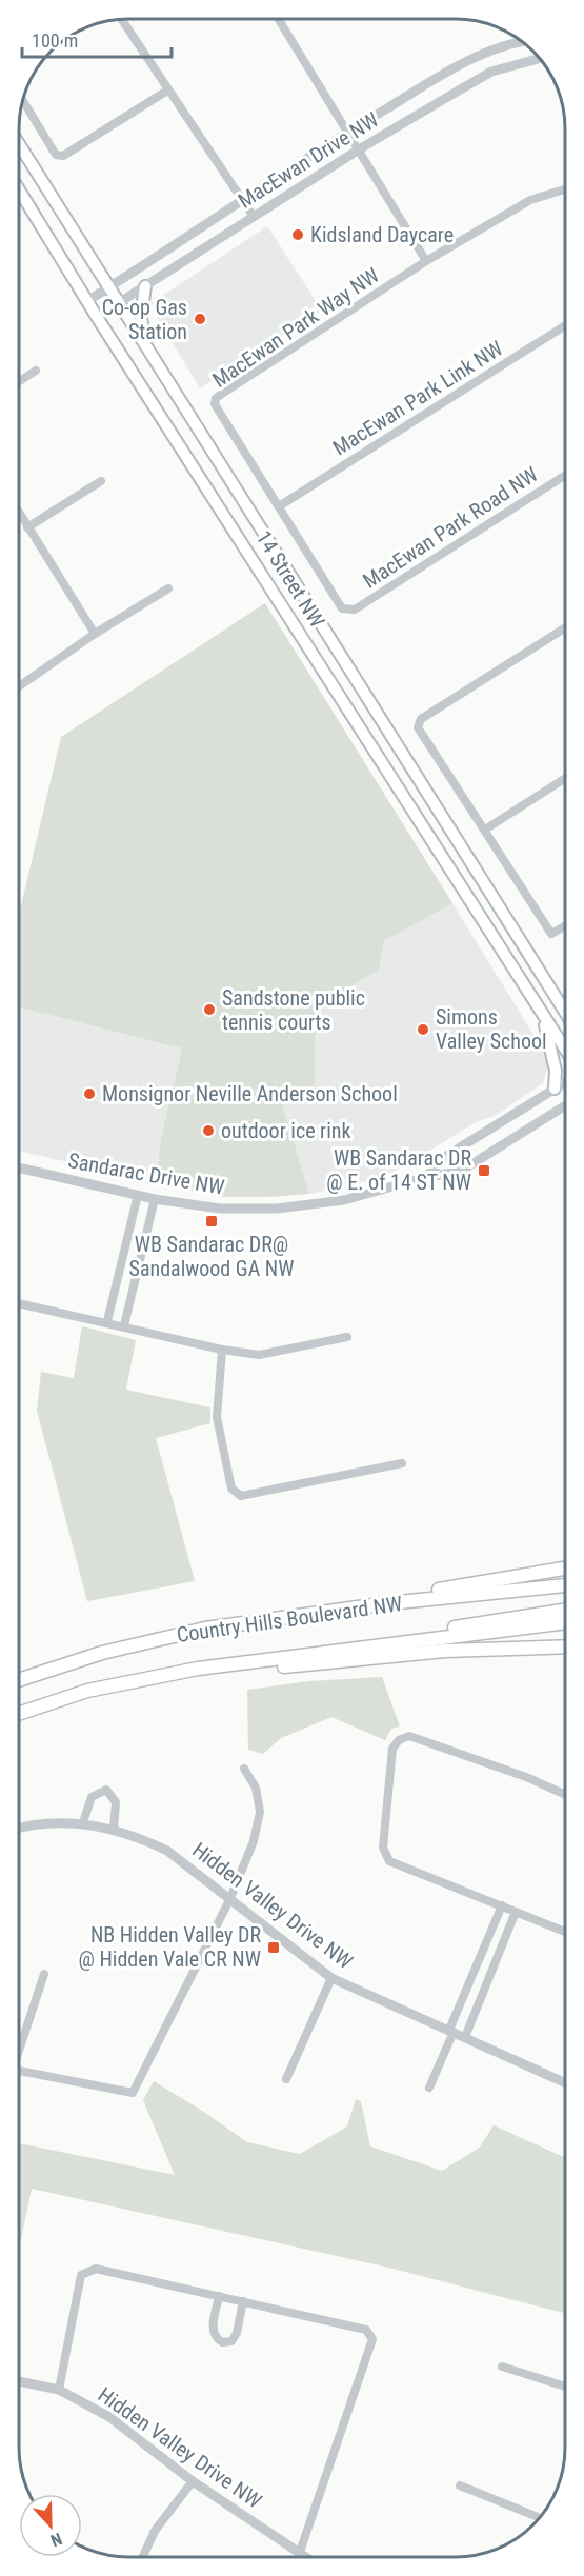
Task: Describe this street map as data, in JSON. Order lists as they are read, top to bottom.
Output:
{
  "streets": {
    "main road": ["14 Street NW", "Country Hills Boulevard NW"],
    "street": [
      "MacEwan Drive NW",
      "MacEwan Park Way NW",
      "MacEwan Park Link NW",
      "MacEwan Park Road NW",
      "Sandarac Drive NW",
      "Hidden Valley Drive NW"
    ]
  },
  "crossings": [
    ["MacEwan Drive NW", "14 Street NW"],
    ["MacEwan Park Way NW", "MacEwan Park Link NW"],
    ["MacEwan Park Way NW", "MacEwan Park Road NW"]
  ],
  "places": {
    "other": [
      "Kidsland Daycare",
      "Co-op Gas Station",
      "Sandstone public tennis courts",
      "Simons Valley School",
      "Monsignor Neville Anderson School",
      "outdoor ice rink"
    ],
    "transit": ["WB Sandarac DR @ E. of 14 ST NW", "WB Sandarac DR@ Sandalwood GA NW", "NB Hidden Valley DR @ Hidden Vale CR NW"]
  },
  "scale_bar": "100 m",
  "north": "bottom"
}
